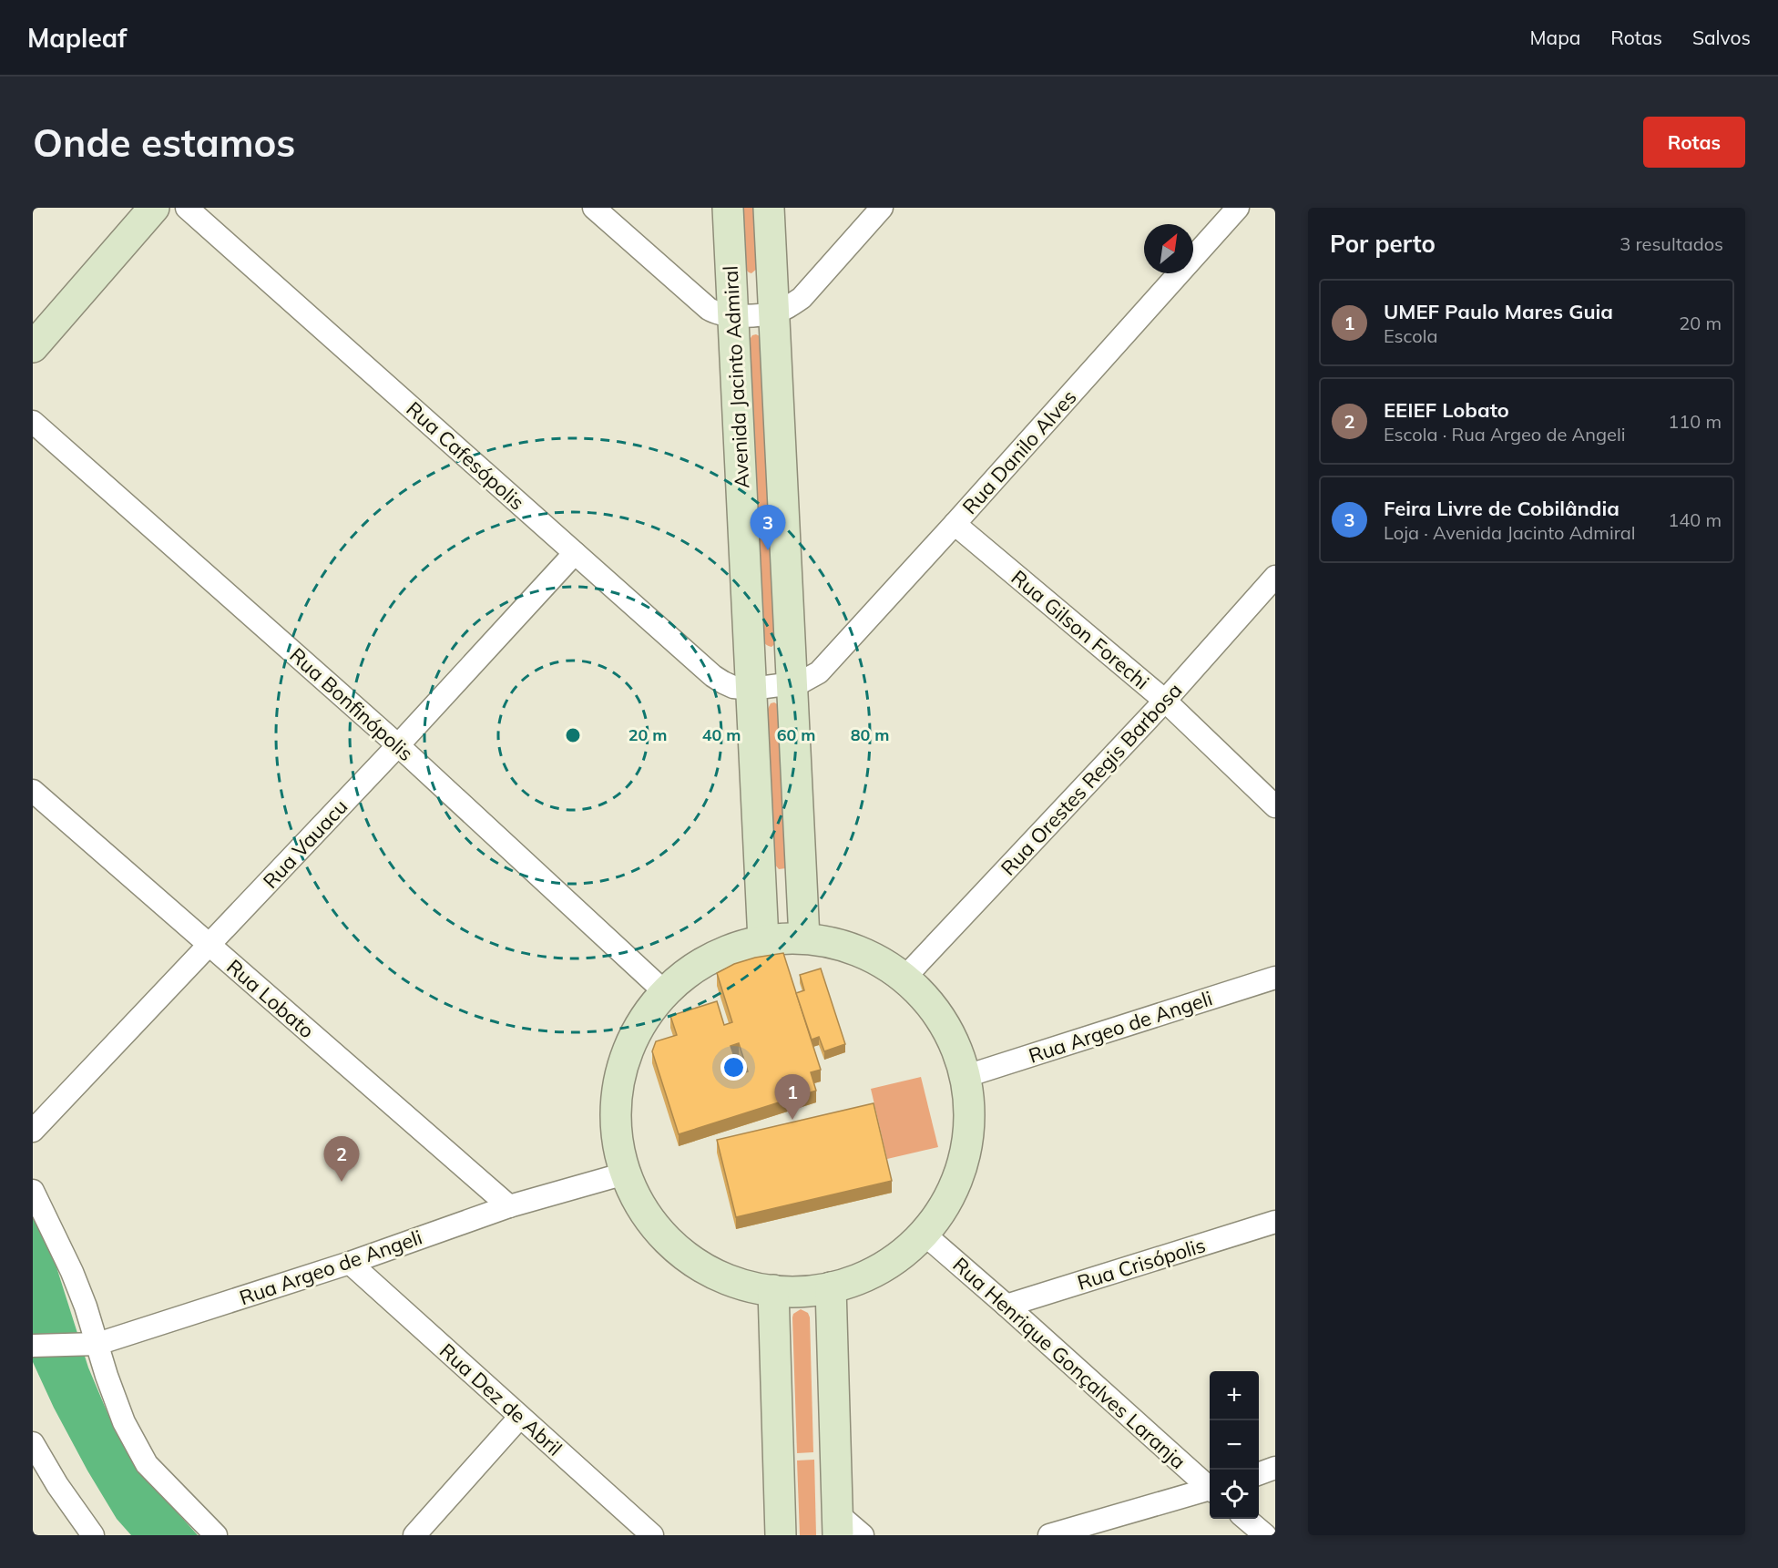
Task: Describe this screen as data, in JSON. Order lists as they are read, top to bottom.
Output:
{
  "streets": {
    "street": [
      "Avenida Jacinto Admiral",
      "Rua Danilo Alves",
      "Rua Cafesópolis",
      "Rua Gilson Forechi",
      "Rua Bonfinópolis",
      "Rua Orestes Regis Barbosa",
      "Rua Vauacu",
      "Rua Lobato",
      "Rua Argeo de Angeli",
      "Rua Crisópolis",
      "Rua Henrique Gonçalves Laranja",
      "Rua Dez de Abril"
    ]
  },
  "crossings": [
    ["Avenida Jacinto Admiral", "Rua Danilo Alves"],
    ["Avenida Jacinto Admiral", "Rua Cafesópolis"],
    ["Rua Danilo Alves", "Rua Cafesópolis"],
    ["Rua Danilo Alves", "Rua Gilson Forechi"],
    ["Rua Cafesópolis", "Rua Vauacu"],
    ["Rua Gilson Forechi", "Rua Orestes Regis Barbosa"],
    ["Rua Bonfinópolis", "Rua Vauacu"],
    ["Rua Vauacu", "Rua Lobato"],
    ["Rua Lobato", "Rua Argeo de Angeli"],
    ["Rua Argeo de Angeli", "Rua Dez de Abril"],
    ["Rua Crisópolis", "Rua Henrique Gonçalves Laranja"]
  ],
  "north": "top right",
  "page": {
    "header": "Mapleaf",
    "nav": ["Mapa", "Rotas", "Salvos"],
    "buttons": "Rotas",
    "title": "Onde estamos",
    "heading": ["Por perto", "3 resultados"],
    "list": [
      {
        "mark": "1",
        "name": "UMEF Paulo Mares Guia",
        "note": "Escola",
        "value": "20 m"
      },
      {
        "mark": "2",
        "name": "EEIEF Lobato",
        "note": "Escola · Rua Argeo de Angeli",
        "value": "110 m"
      },
      {
        "mark": "3",
        "name": "Feira Livre de Cobilândia",
        "note": "Loja · Avenida Jacinto Admiral",
        "value": "140 m"
      }
    ],
    "pins": ["3", "1", "2"],
    "map_buttons": ["+", "−"]
  },
  "rings": [
    "20 m",
    "40 m",
    "60 m",
    "80 m"
  ]
}
